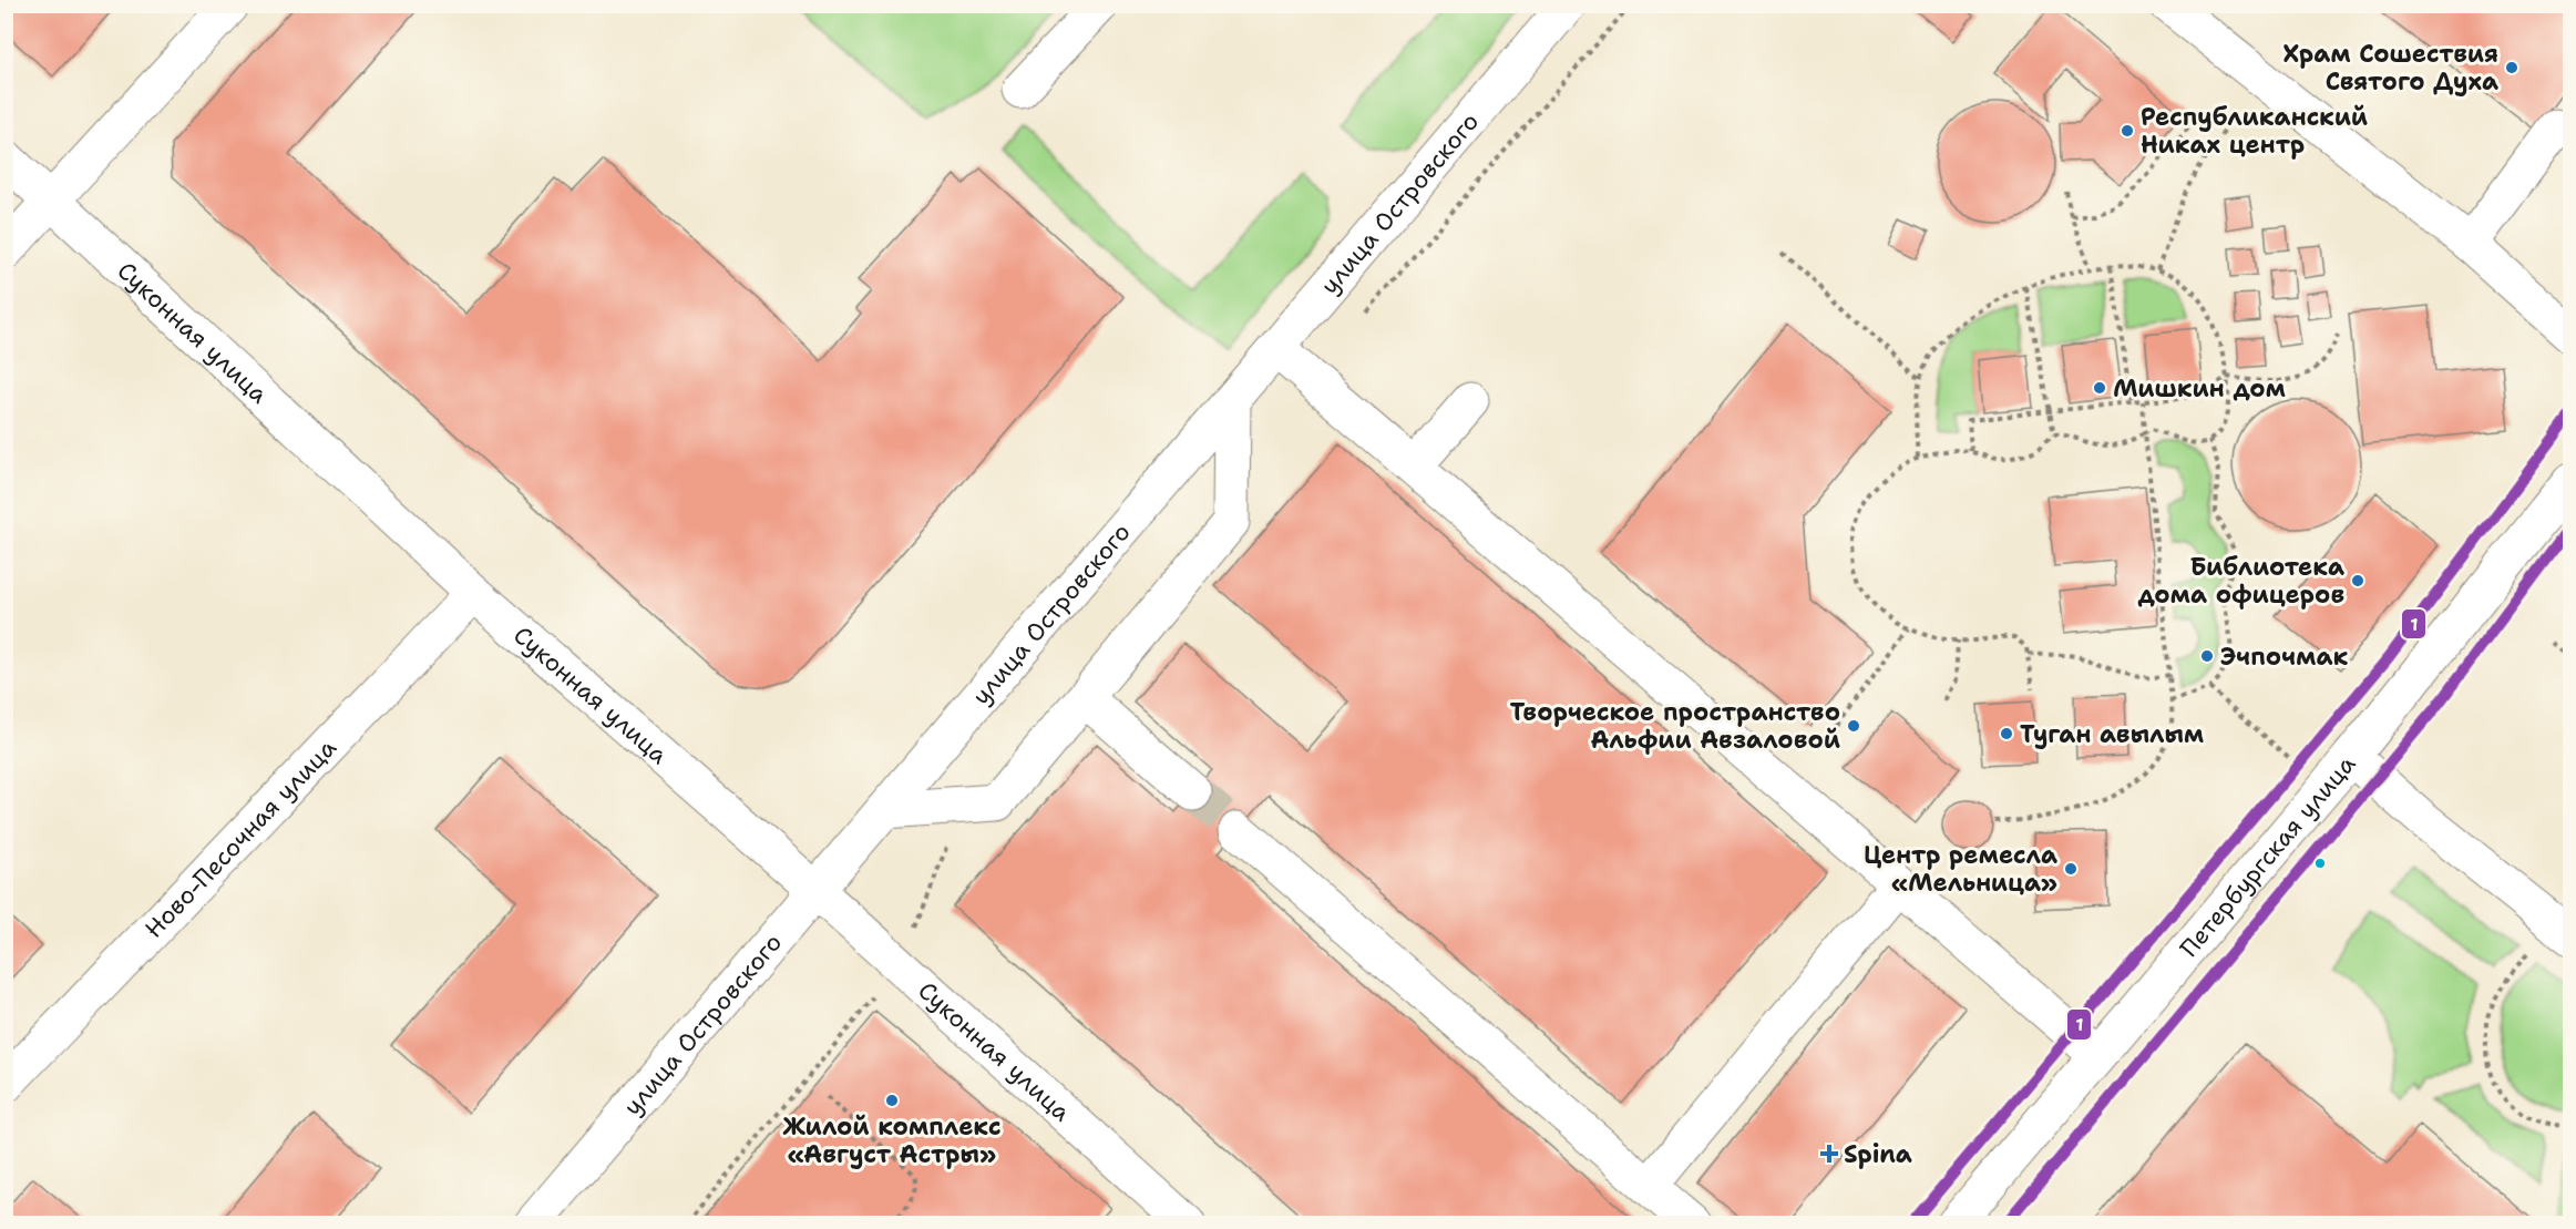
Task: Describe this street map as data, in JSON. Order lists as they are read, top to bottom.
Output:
{
  "streets": {
    "street": [
      "улица Островского",
      "Суконная улица",
      "Ново-Песочная улица",
      "Петербургская улица"
    ]
  },
  "crossings": [
    ["улица Островского", "Суконная улица"],
    ["Суконная улица", "Ново-Песочная улица"]
  ],
  "places": {
    "other": [
      "Храм Сошествия Святого Духа",
      "Республиканский Никах центр",
      "Мишкин дом",
      "Библиотека дома офицеров",
      "Эчпочмак",
      "Творческое пространство Альфии Авзаловой",
      "Туган авылым",
      "Центр ремесла «Мельница»",
      "Жилой комплекс «Август Астры»"
    ],
    "health": ["Spina"]
  },
  "lines": ["transit line 1"]
}
